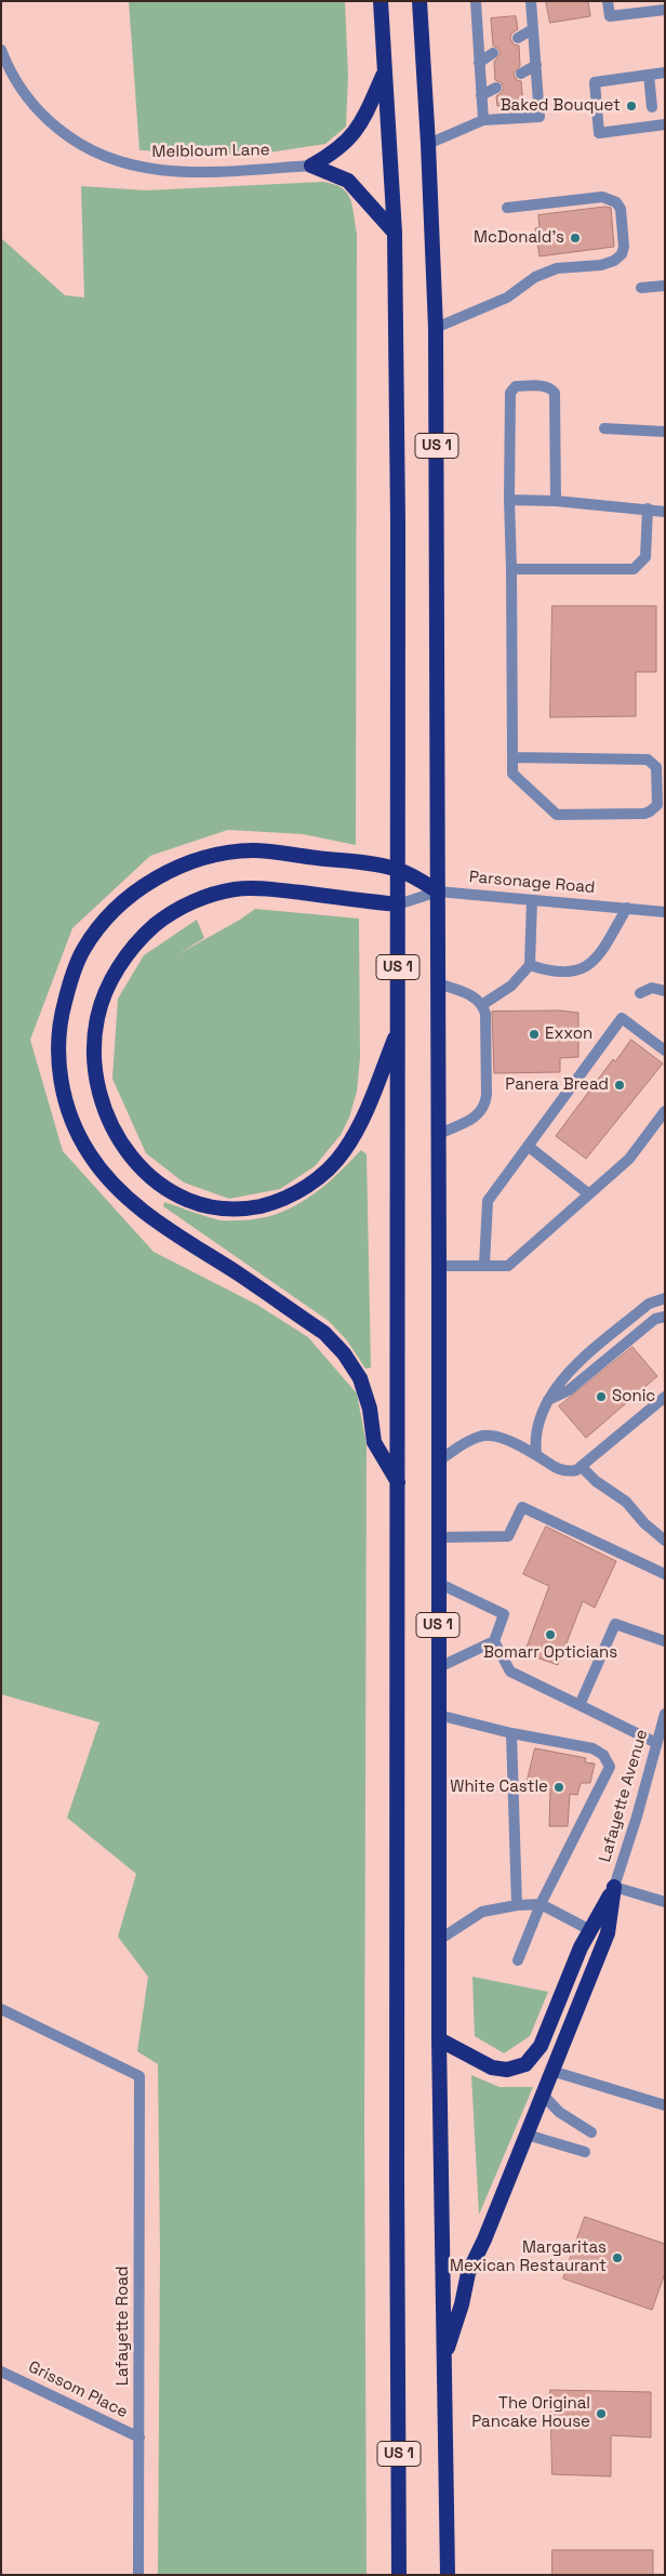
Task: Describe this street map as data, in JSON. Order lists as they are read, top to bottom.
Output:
{
  "streets": {
    "highway": ["US 1"],
    "street": [
      "Melbloum Lane",
      "Parsonage Road",
      "Lafayette Avenue",
      "Lafayette Road",
      "Grissom Place"
    ]
  },
  "crossings": [
    ["US 1", "Parsonage Road"],
    ["Lafayette Road", "Grissom Place"]
  ],
  "places": [
    "Baked Bouquet",
    "McDonald's",
    "Exxon",
    "Panera Bread",
    "Sonic",
    "Bomarr Opticians",
    "White Castle",
    "Margaritas Mexican Restaurant",
    "The Original Pancake House"
  ]
}
